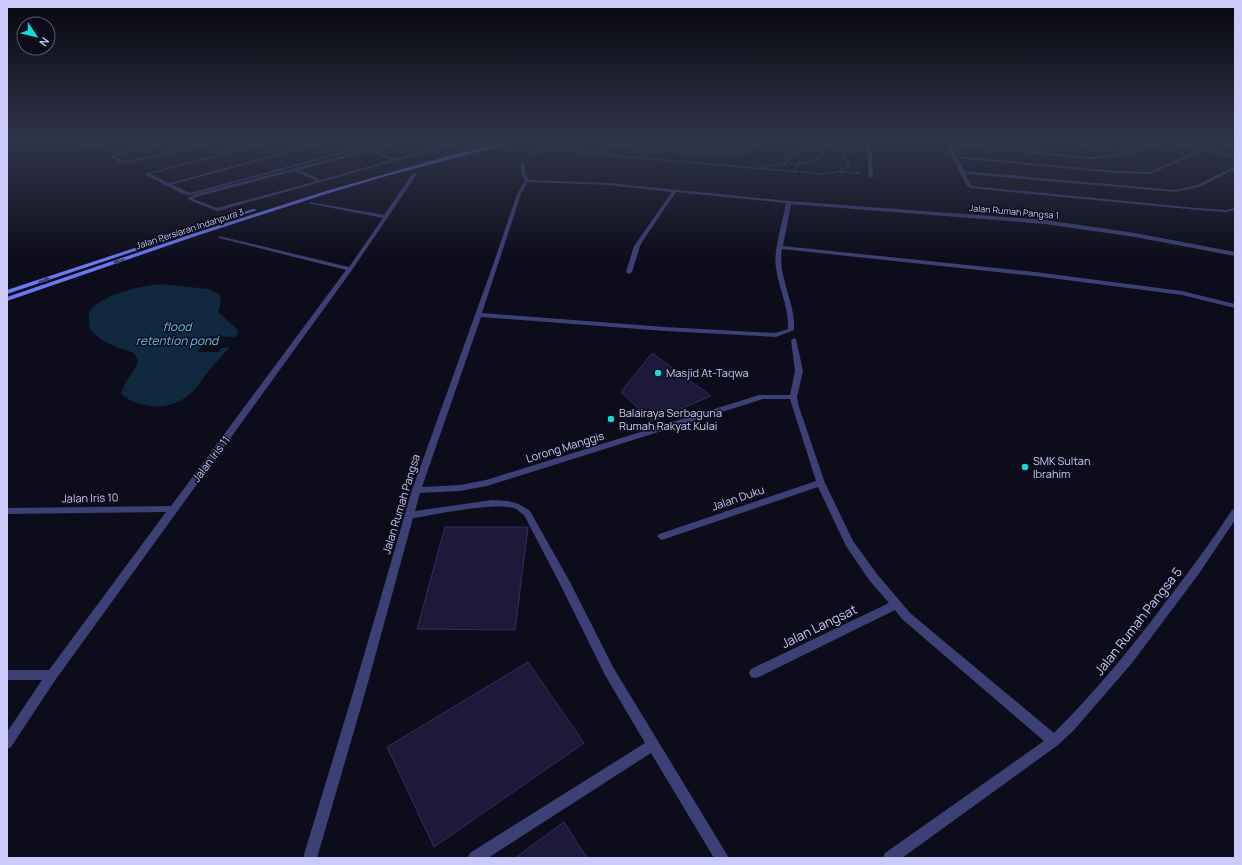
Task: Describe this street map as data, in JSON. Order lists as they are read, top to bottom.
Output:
{
  "streets": {
    "main road": ["Jalan Persiaran Indahpura 3"],
    "street": [
      "Jalan Rumah Pangsa 1",
      "Lorong Manggis",
      "Jalan Iris 11",
      "Jalan Iris 10",
      "Jalan Duku",
      "Jalan Rumah Pangsa",
      "Jalan Rumah Pangsa 5",
      "Jalan Langsat"
    ]
  },
  "crossings": [
    ["Lorong Manggis", "Jalan Rumah Pangsa"],
    ["Jalan Iris 11", "Jalan Iris 10"]
  ],
  "water": ["flood retention pond"],
  "places": ["Masjid At-Taqwa", "Balairaya Serbaguna Rumah Rakyat Kulai", "SMK Sultan Ibrahim"],
  "north": "bottom right"
}
